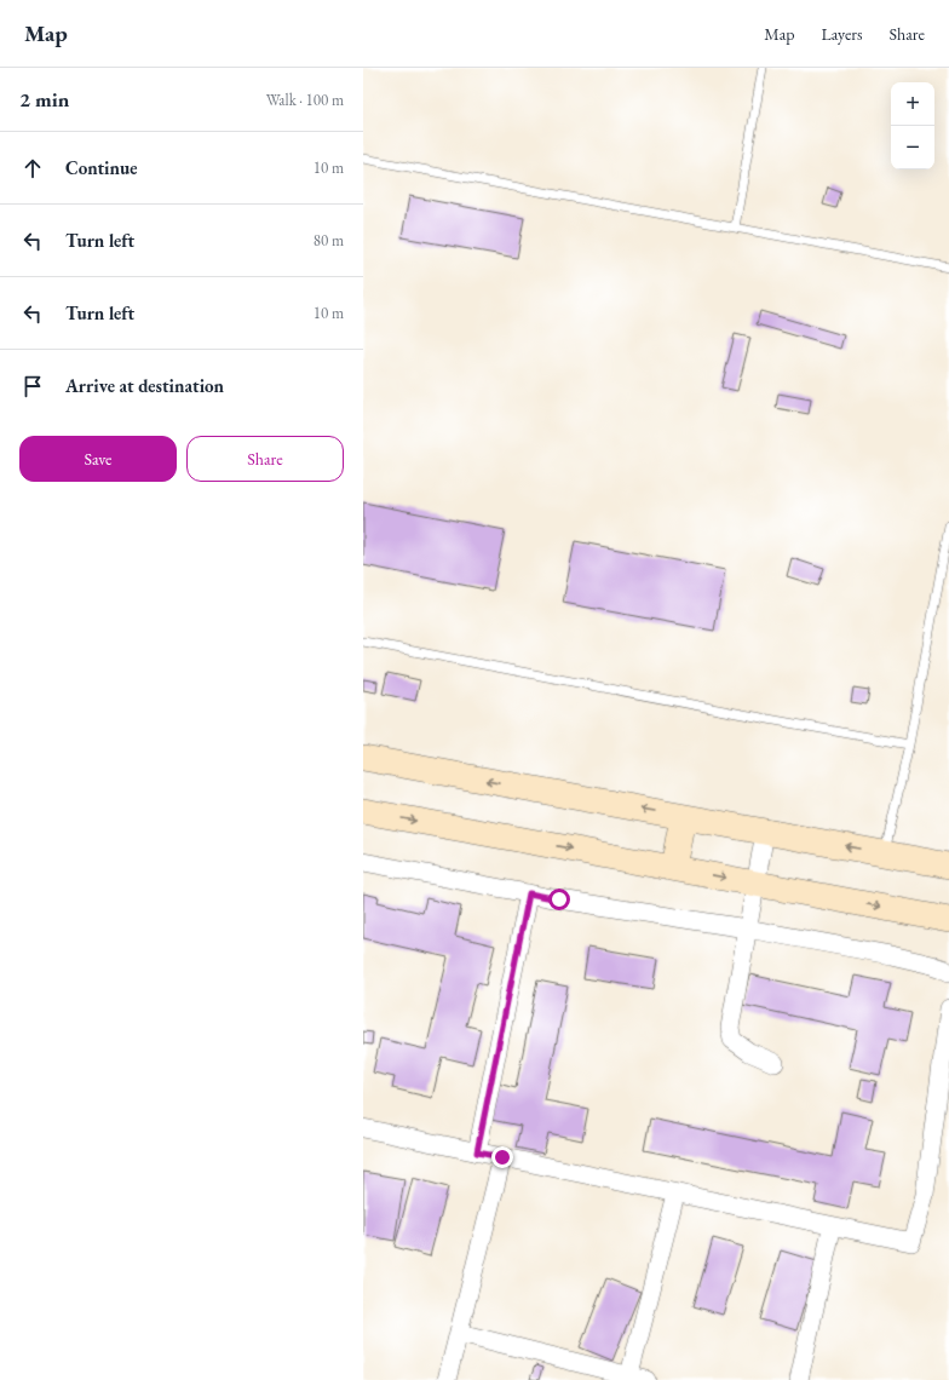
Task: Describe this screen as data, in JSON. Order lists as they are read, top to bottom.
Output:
{
  "page": {
    "header": "Map",
    "nav": ["Map", "Layers", "Share"],
    "heading": ["2 min", "Walk · 100 m"],
    "map_buttons": ["+", "−"],
    "list": [
      ["Continue", "10 m"],
      ["Turn left", "80 m"],
      ["Turn left", "10 m"],
      "Arrive at destination"
    ],
    "buttons": ["Save", "Share"]
  }
}
